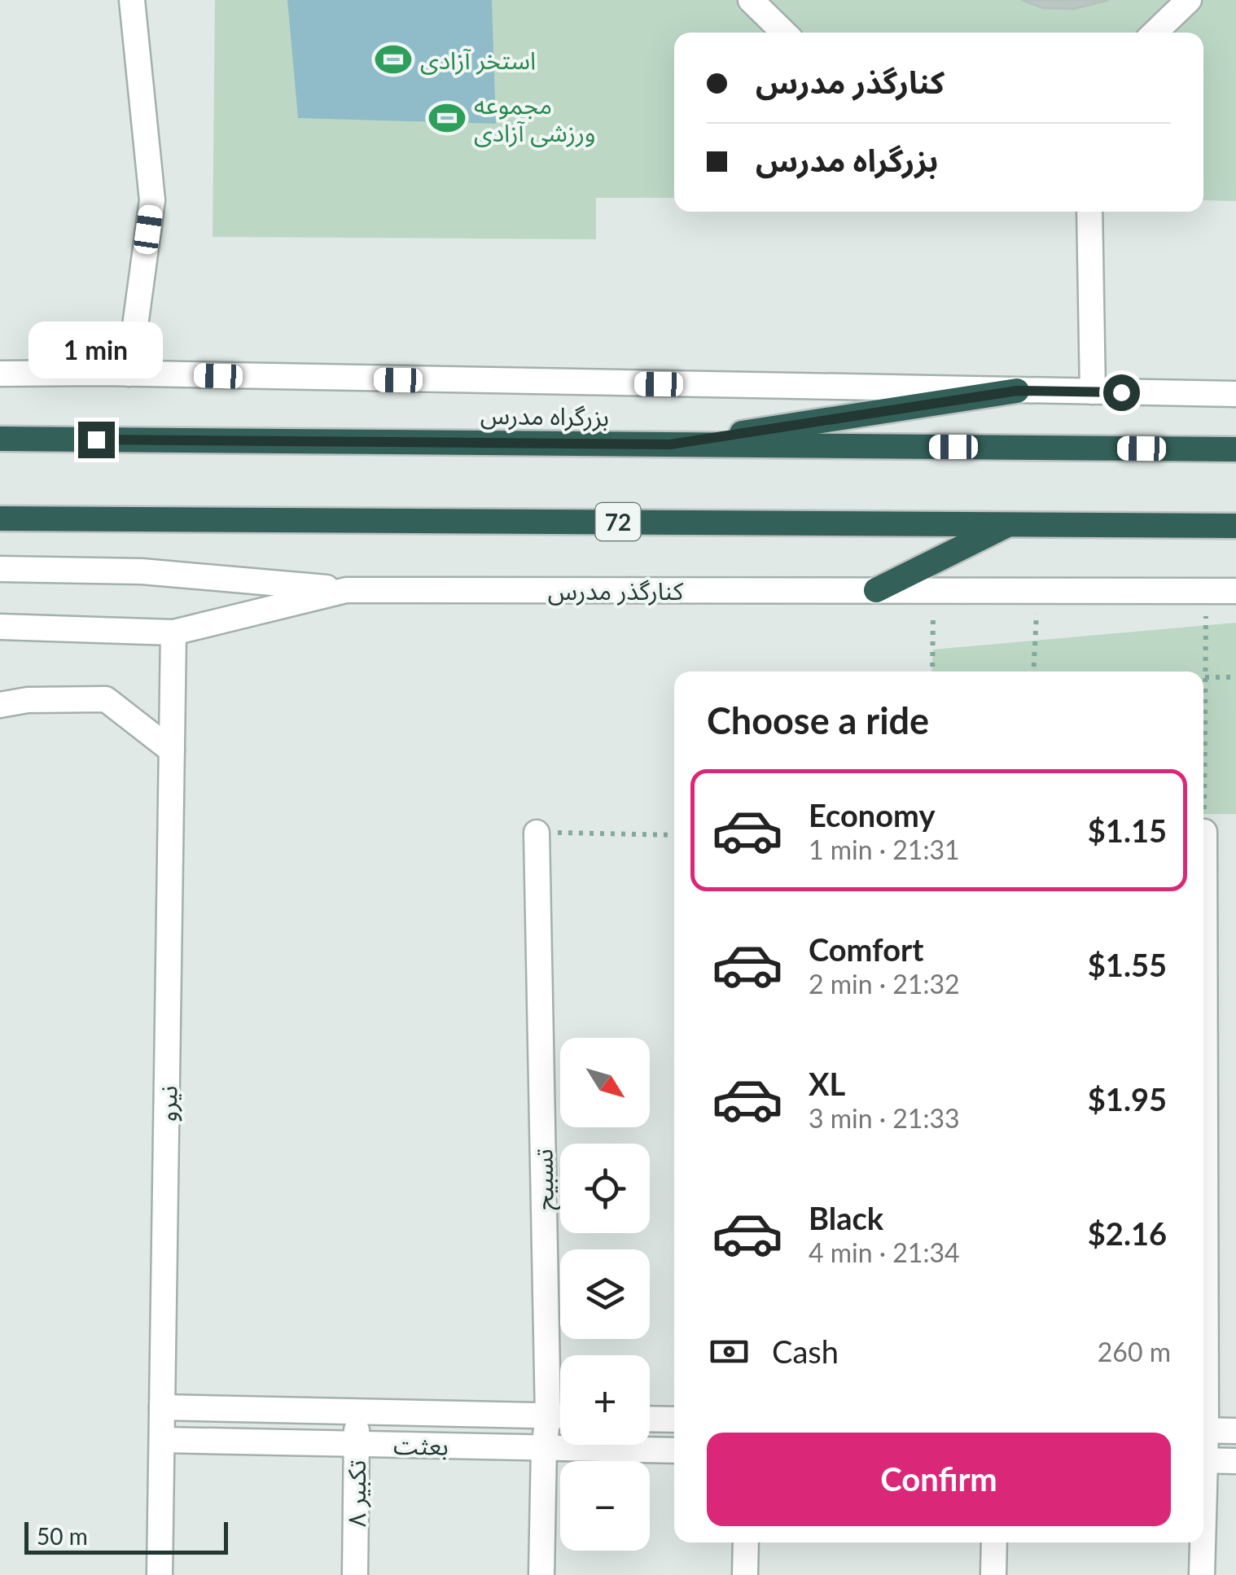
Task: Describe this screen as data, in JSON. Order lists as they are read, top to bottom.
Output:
{
  "streets": {
    "highway": ["بزرگراه مدرس", "72"],
    "street": [
      "کنارگذر مدرس",
      "نیرو",
      "تسبیح",
      "بعثت",
      "تکبیر ۸"
    ]
  },
  "crossings": [
    ["کنارگذر مدرس", "نیرو"],
    ["نیرو", "بعثت"],
    ["تسبیح", "بعثت"],
    ["بعثت", "تکبیر ۸"]
  ],
  "places": {
    "sports": ["استخر آزادی", "مجموعه ورزشی آزادی"]
  },
  "scale_bar": "50 m",
  "north": "bottom right",
  "page": {
    "banner": ["کنارگذر مدرس", "بزرگراه مدرس"],
    "bubble": "1 min",
    "heading": "Choose a ride",
    "list": [
      {
        "name": "Economy",
        "note": "1 min · 21:31",
        "value": "$1.15"
      },
      {
        "name": "Comfort",
        "note": "2 min · 21:32",
        "value": "$1.55"
      },
      {
        "name": "XL",
        "note": "3 min · 21:33",
        "value": "$1.95"
      },
      {
        "name": "Black",
        "note": "4 min · 21:34",
        "value": "$2.16"
      }
    ],
    "map_buttons": ["+", "−"],
    "pay": ["Cash", "260 m"],
    "buttons": "Confirm",
    "scale": "50 m"
  }
}
